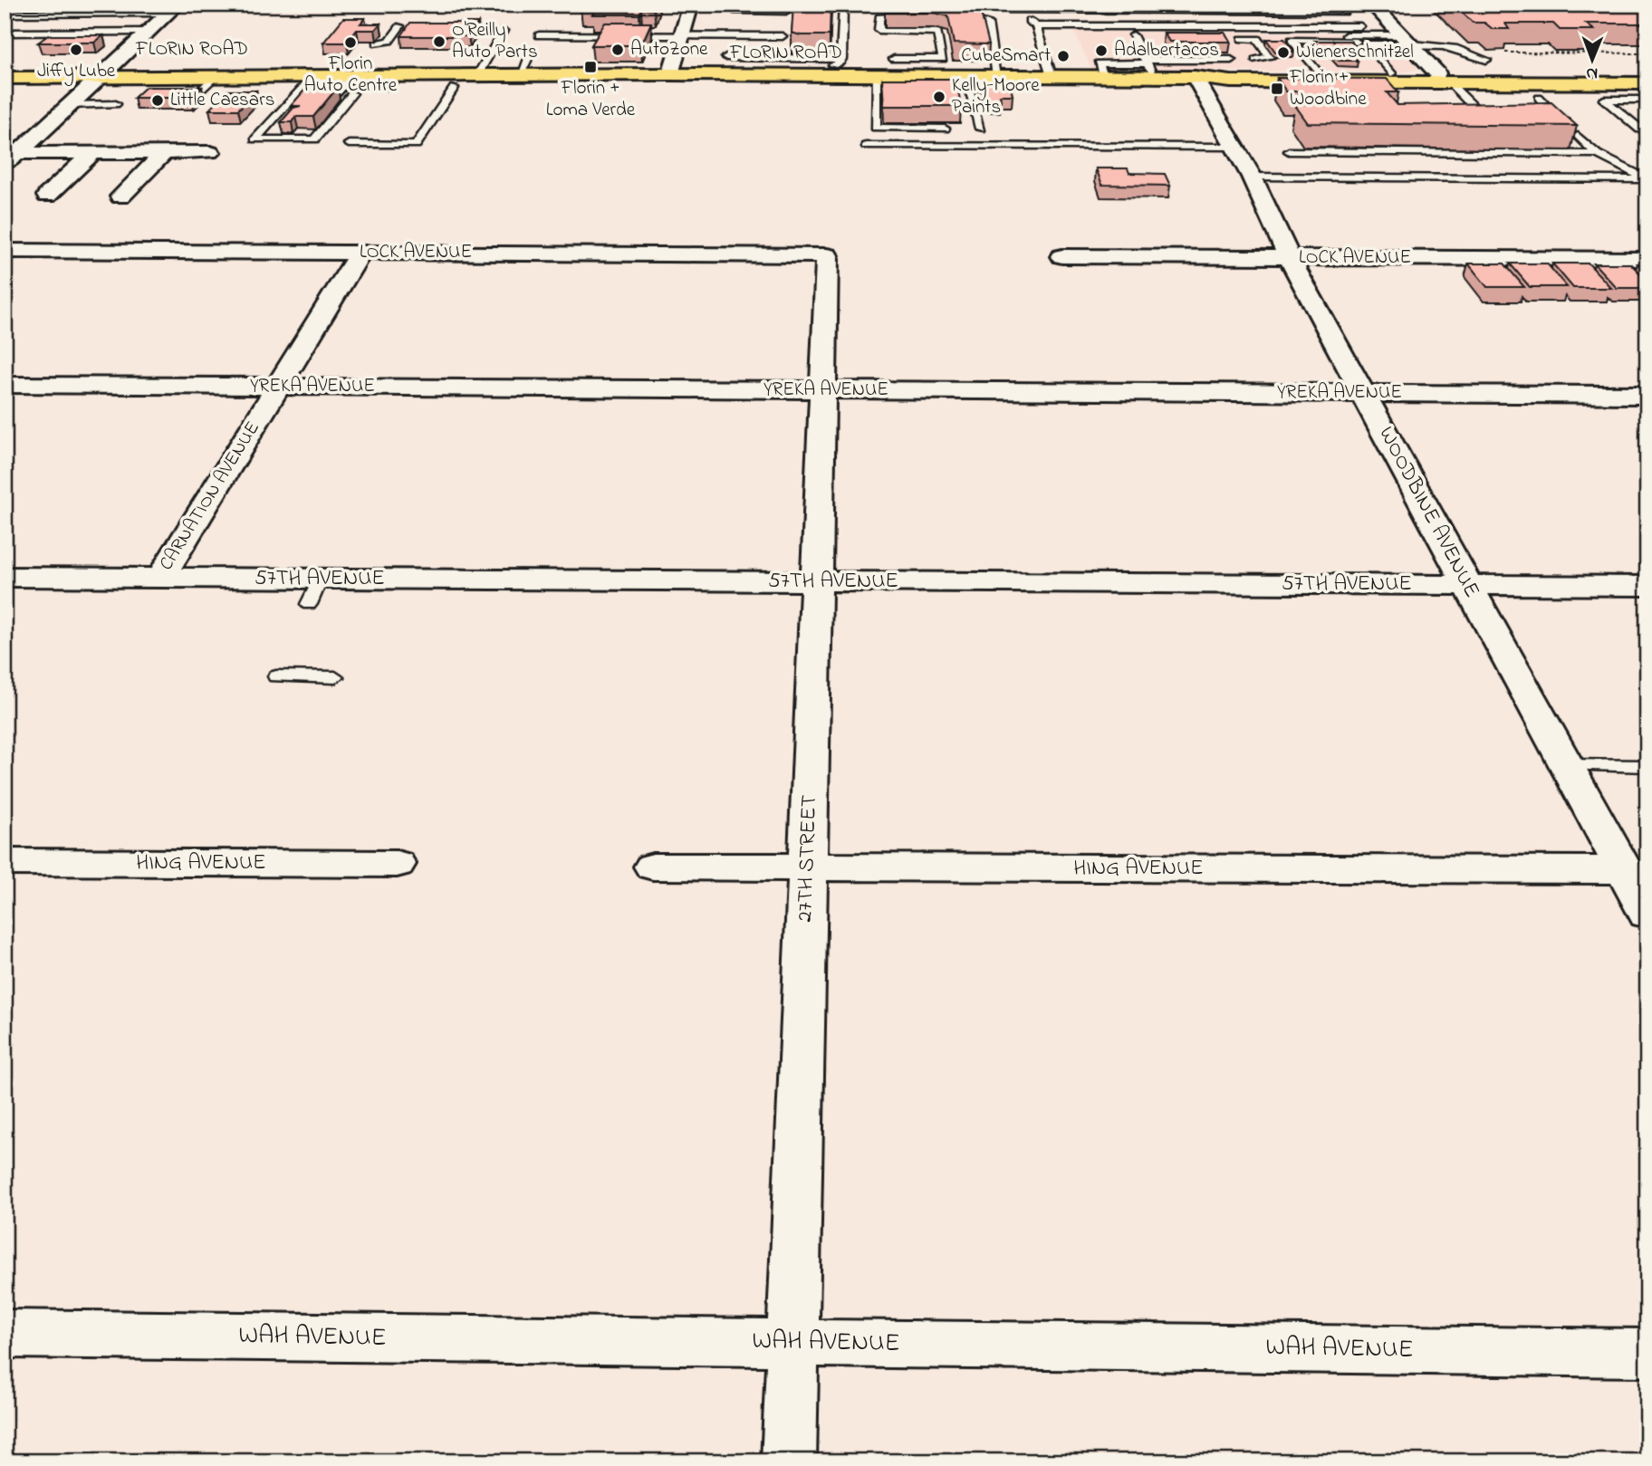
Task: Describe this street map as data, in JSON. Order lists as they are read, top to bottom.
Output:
{
  "streets": {
    "main road": ["FLORIN ROAD"],
    "street": [
      "LOCK AVENUE",
      "YREKA AVENUE",
      "CARNATION AVENUE",
      "WOODBINE AVENUE",
      "57TH AVENUE",
      "27TH STREET",
      "HING AVENUE",
      "WAH AVENUE"
    ]
  },
  "crossings": [
    ["FLORIN ROAD", "WOODBINE AVENUE"],
    ["LOCK AVENUE", "CARNATION AVENUE"],
    ["LOCK AVENUE", "WOODBINE AVENUE"],
    ["LOCK AVENUE", "27TH STREET"],
    ["YREKA AVENUE", "CARNATION AVENUE"],
    ["YREKA AVENUE", "WOODBINE AVENUE"],
    ["YREKA AVENUE", "27TH STREET"],
    ["CARNATION AVENUE", "57TH AVENUE"],
    ["WOODBINE AVENUE", "57TH AVENUE"],
    ["WOODBINE AVENUE", "HING AVENUE"],
    ["57TH AVENUE", "27TH STREET"],
    ["27TH STREET", "HING AVENUE"],
    ["27TH STREET", "WAH AVENUE"]
  ],
  "places": {
    "other": [
      "O'Reilly Auto Parts",
      "Florin Auto Centre",
      "Jiffy Lube",
      "AutoZone",
      "Adalbertacos",
      "Wienerschnitzel",
      "CubeSmart",
      "Kelly-Moore Paints",
      "Little Caesars"
    ],
    "transit": ["Florin + Loma Verde", "Florin + Woodbine"]
  },
  "north": "bottom"
}
